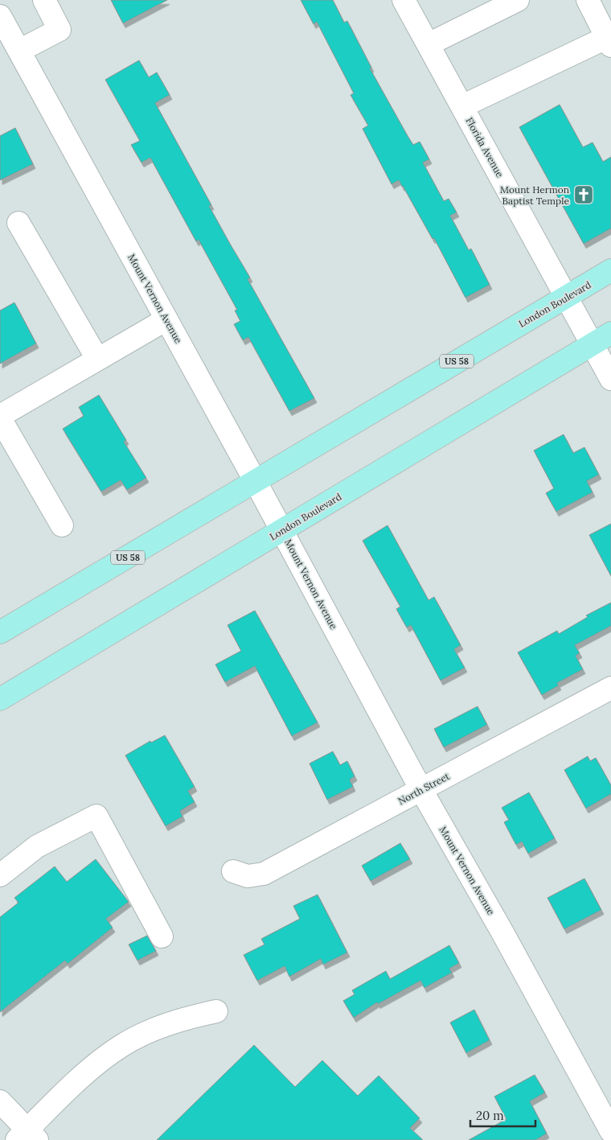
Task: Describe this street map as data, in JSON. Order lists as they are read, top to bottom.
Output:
{
  "streets": {
    "main road": ["London Boulevard", "US 58"],
    "street": ["Florida Avenue", "Mount Vernon Avenue", "North Street"]
  },
  "crossings": [
    ["Florida Avenue", "London Boulevard"],
    ["Mount Vernon Avenue", "London Boulevard"],
    ["Mount Vernon Avenue", "North Street"]
  ],
  "places": {
    "church": ["Mount Hermon Baptist Temple"]
  },
  "scale_bar": "20 m"
}
